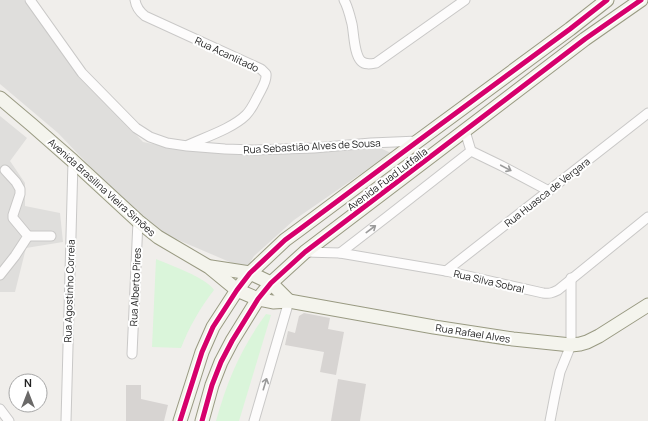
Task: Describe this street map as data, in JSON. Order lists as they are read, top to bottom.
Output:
{
  "streets": {
    "main road": ["Avenida Fuad Lutfalla", "Avenida Brasilina Vieira Simões", "Rua Rafael Alves"],
    "street": [
      "Rua Acanlitado",
      "Rua Sebastião Alves de Sousa",
      "Rua Huasca de Vergara",
      "Rua Silva Sobral",
      "Rua Alberto Pires",
      "Rua Agostinho Correia"
    ]
  },
  "crossings": [
    ["Rua Acanlitado", "Rua Sebastião Alves de Sousa"],
    ["Rua Sebastião Alves de Sousa", "Avenida Fuad Lutfalla"],
    ["Avenida Fuad Lutfalla", "Avenida Brasilina Vieira Simões"],
    ["Avenida Fuad Lutfalla", "Rua Silva Sobral"],
    ["Avenida Brasilina Vieira Simões", "Rua Alberto Pires"],
    ["Avenida Brasilina Vieira Simões", "Rua Agostinho Correia"],
    ["Avenida Brasilina Vieira Simões", "Rua Rafael Alves"],
    ["Rua Huasca de Vergara", "Rua Silva Sobral"]
  ],
  "north": "top"
}
